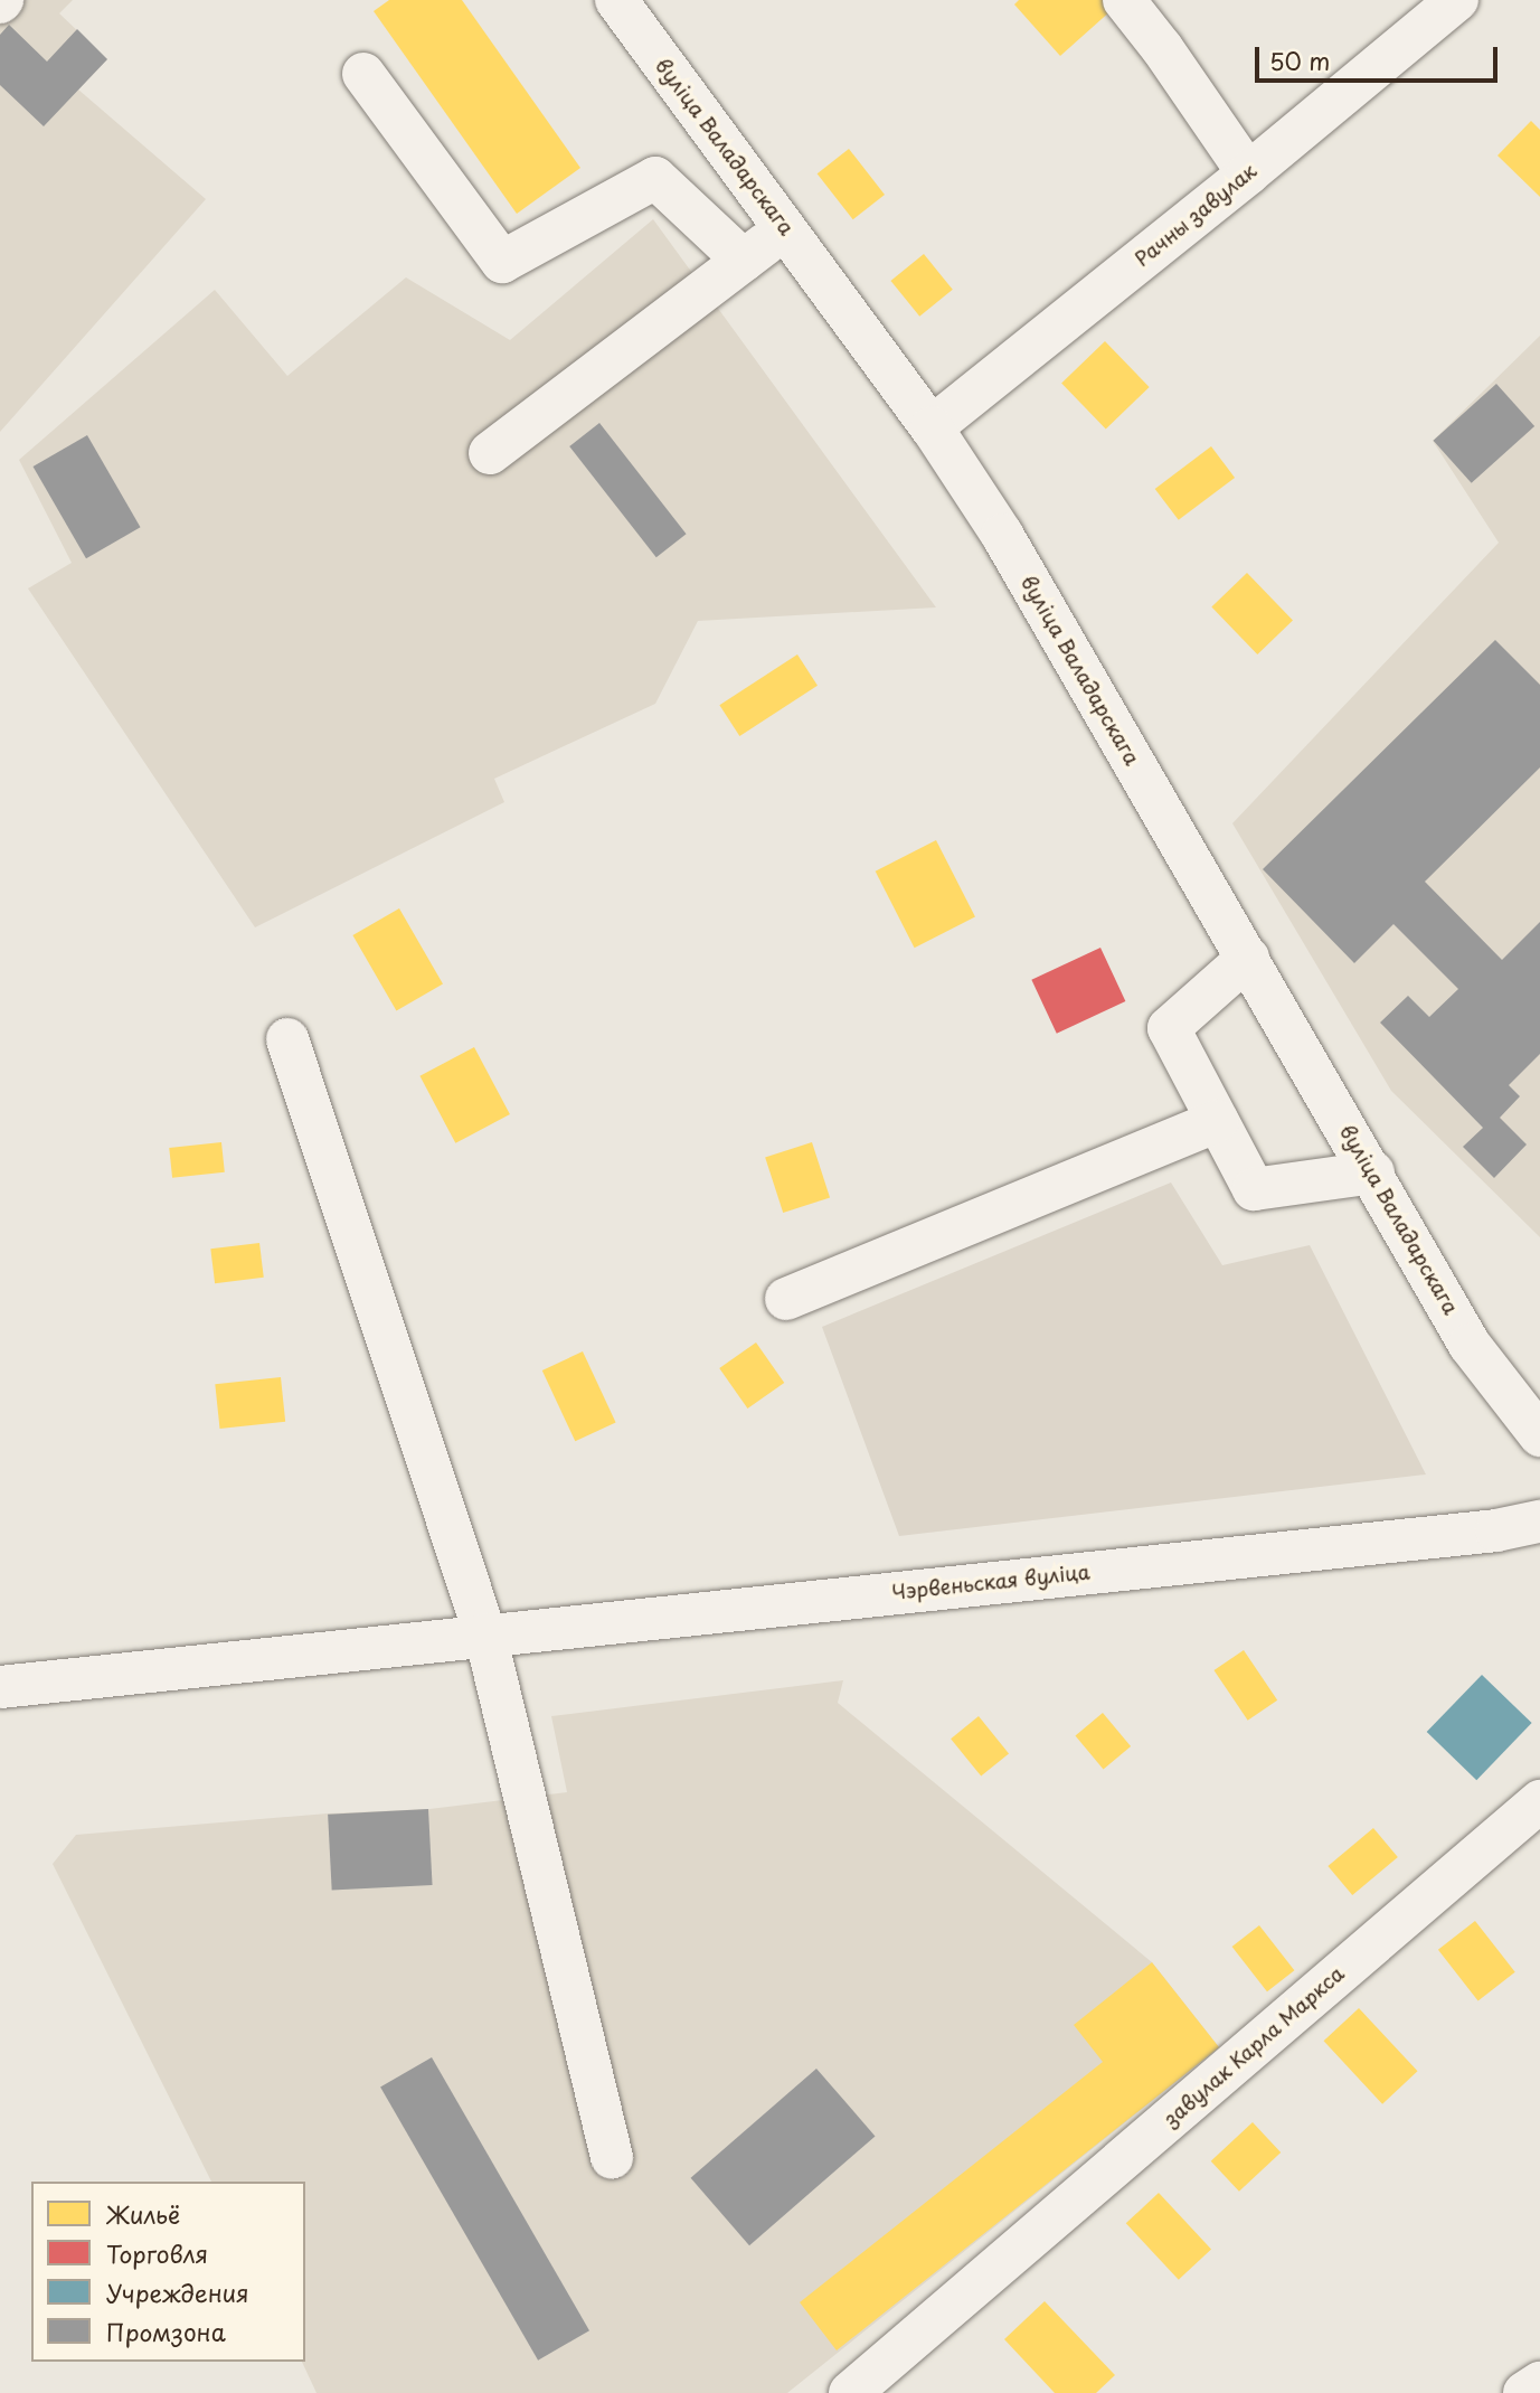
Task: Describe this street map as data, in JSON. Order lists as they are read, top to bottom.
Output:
{
  "streets": {
    "main road": [
      "вуліца Валадарскага",
      "Рачны завулак",
      "Чэрвеньская вуліца",
      "завулак Карла Маркса"
    ]
  },
  "crossings": [
    ["вуліца Валадарскага", "Рачны завулак"]
  ],
  "legend": [
    "Жильё",
    "Торговля",
    "Учреждения",
    "Промзона"
  ],
  "scale_bar": "50 m"
}
